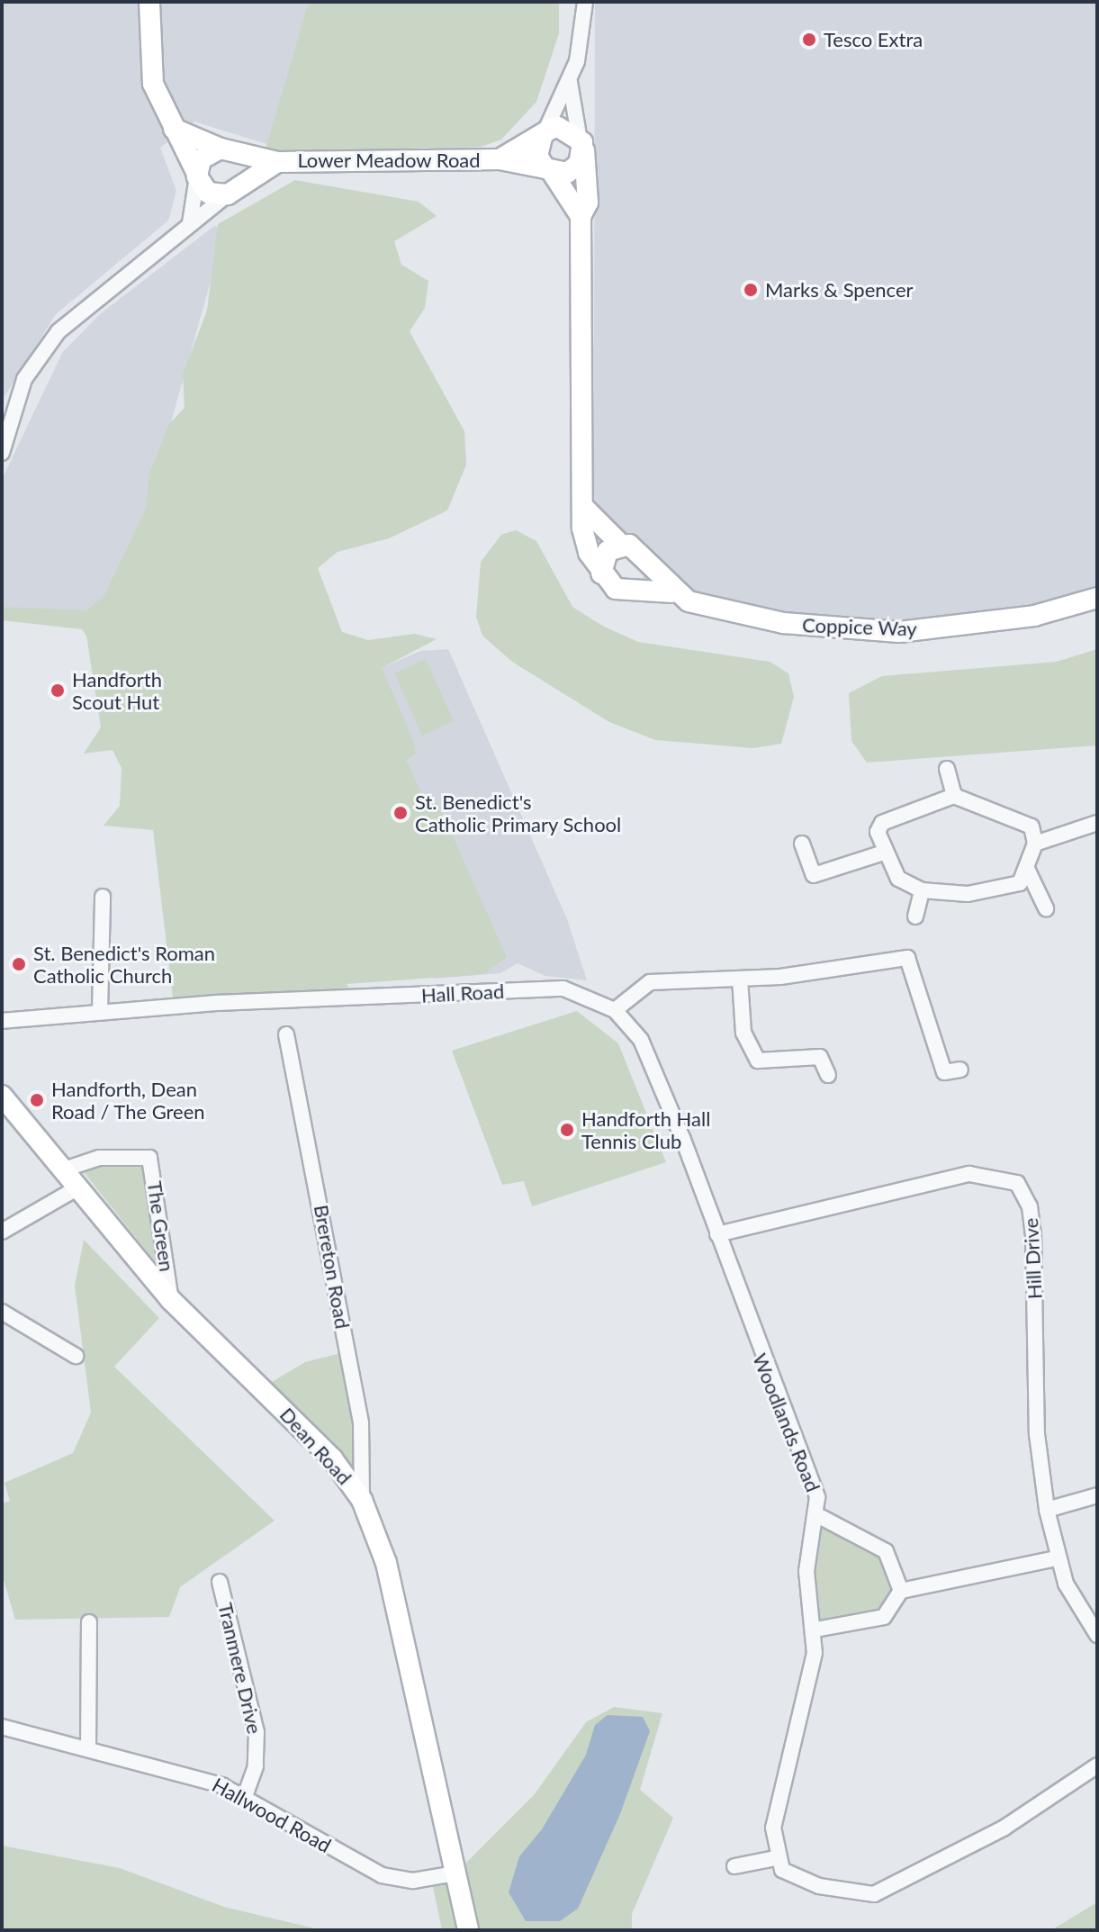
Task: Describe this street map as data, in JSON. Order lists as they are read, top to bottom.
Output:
{
  "streets": {
    "street": [
      "Lower Meadow Road",
      "Coppice Way",
      "Hall Road",
      "The Green",
      "Hill Drive",
      "Brereton Road",
      "Woodlands Road",
      "Dean Road",
      "Tranmere Drive",
      "Hallwood Road"
    ]
  },
  "crossings": [
    ["Hall Road", "Woodlands Road"],
    ["The Green", "Dean Road"],
    ["Hill Drive", "Woodlands Road"],
    ["Brereton Road", "Dean Road"],
    ["Dean Road", "Hallwood Road"],
    ["Tranmere Drive", "Hallwood Road"]
  ],
  "places": [
    "Tesco Extra",
    "Marks & Spencer",
    "Handforth Scout Hut",
    "St. Benedict's Catholic Primary School",
    "St. Benedict's Roman Catholic Church",
    "Handforth, Dean Road / The Green",
    "Handforth Hall Tennis Club"
  ]
}
